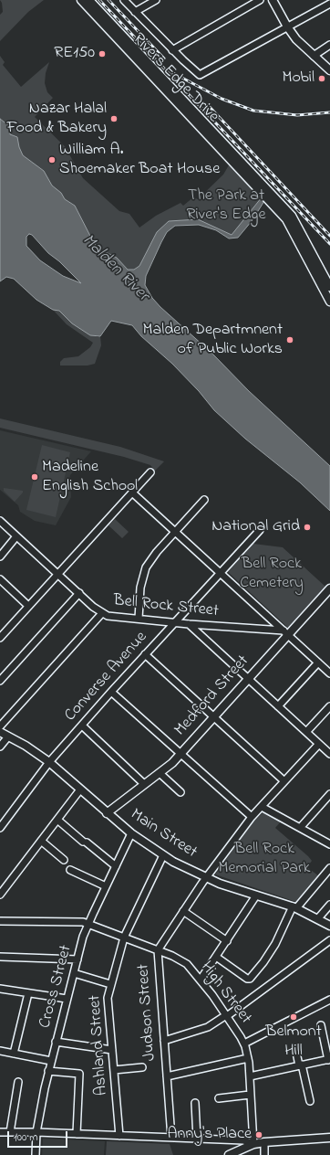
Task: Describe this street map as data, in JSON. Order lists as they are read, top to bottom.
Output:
{
  "streets": {
    "main road": ["Rivers Edge Drive", "Medford Street", "Main Street"],
    "street": [
      "Bell Rock Street",
      "Converse Avenue",
      "Cross Street",
      "High Street",
      "Judson Street",
      "Ashland Street"
    ]
  },
  "crossings": [
    ["Bell Rock Street", "Converse Avenue"],
    ["Bell Rock Street", "Medford Street"],
    ["Converse Avenue", "Main Street"],
    ["Medford Street", "Main Street"],
    ["Main Street", "Cross Street"],
    ["Main Street", "Judson Street"],
    ["Main Street", "Ashland Street"],
    ["Cross Street", "High Street"],
    ["High Street", "Judson Street"],
    ["High Street", "Ashland Street"]
  ],
  "water": ["Malden River"],
  "parks": ["The Park at River's Edge", "Bell Rock Cemetery", "Bell Rock Memorial Park"],
  "places": [
    "RE150",
    "Mobil",
    "Nazar Halal Food & Bakery",
    "William A. Shoemaker Boat House",
    "Malden Departmnent of Public Works",
    "Madeline English School",
    "National Grid",
    "Belmont Hill",
    "Anny's Place"
  ],
  "scale_bar": "100 m"
}
